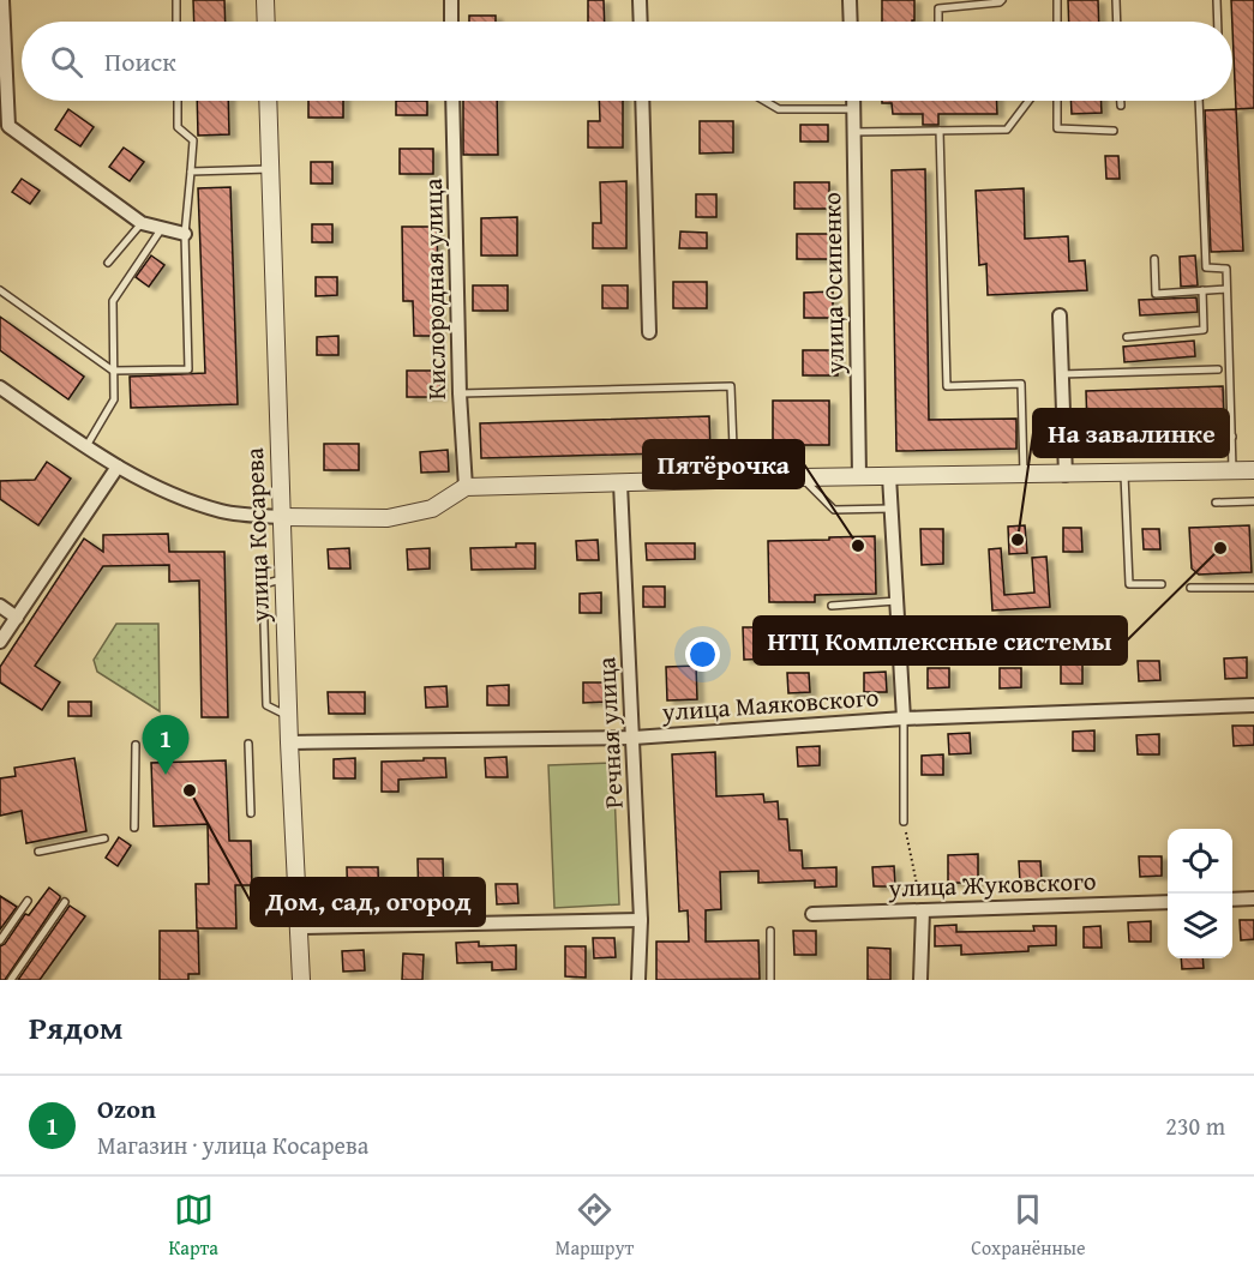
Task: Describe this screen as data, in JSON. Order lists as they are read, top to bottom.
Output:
{
  "streets": {
    "street": [
      "улица Осипенко",
      "Кислородная улица",
      "улица Косарева",
      "улица Маяковского",
      "Речная улица",
      "улица Жуковского"
    ]
  },
  "crossings": [
    ["улица Косарева", "улица Маяковского"],
    ["улица Маяковского", "Речная улица"]
  ],
  "places": [
    "На завалинке",
    "Пятёрочка",
    "НТЦ Комплексные системы",
    "Дом, сад, огород"
  ],
  "page": {
    "search": "Поиск",
    "pins": "1",
    "heading": "Рядом",
    "list": [
      {
        "mark": "1",
        "name": "Ozon",
        "note": "Магазин · улица Косарева",
        "value": "230 m"
      }
    ],
    "nav": ["Карта", "Маршрут", "Сохранённые"]
  }
}
